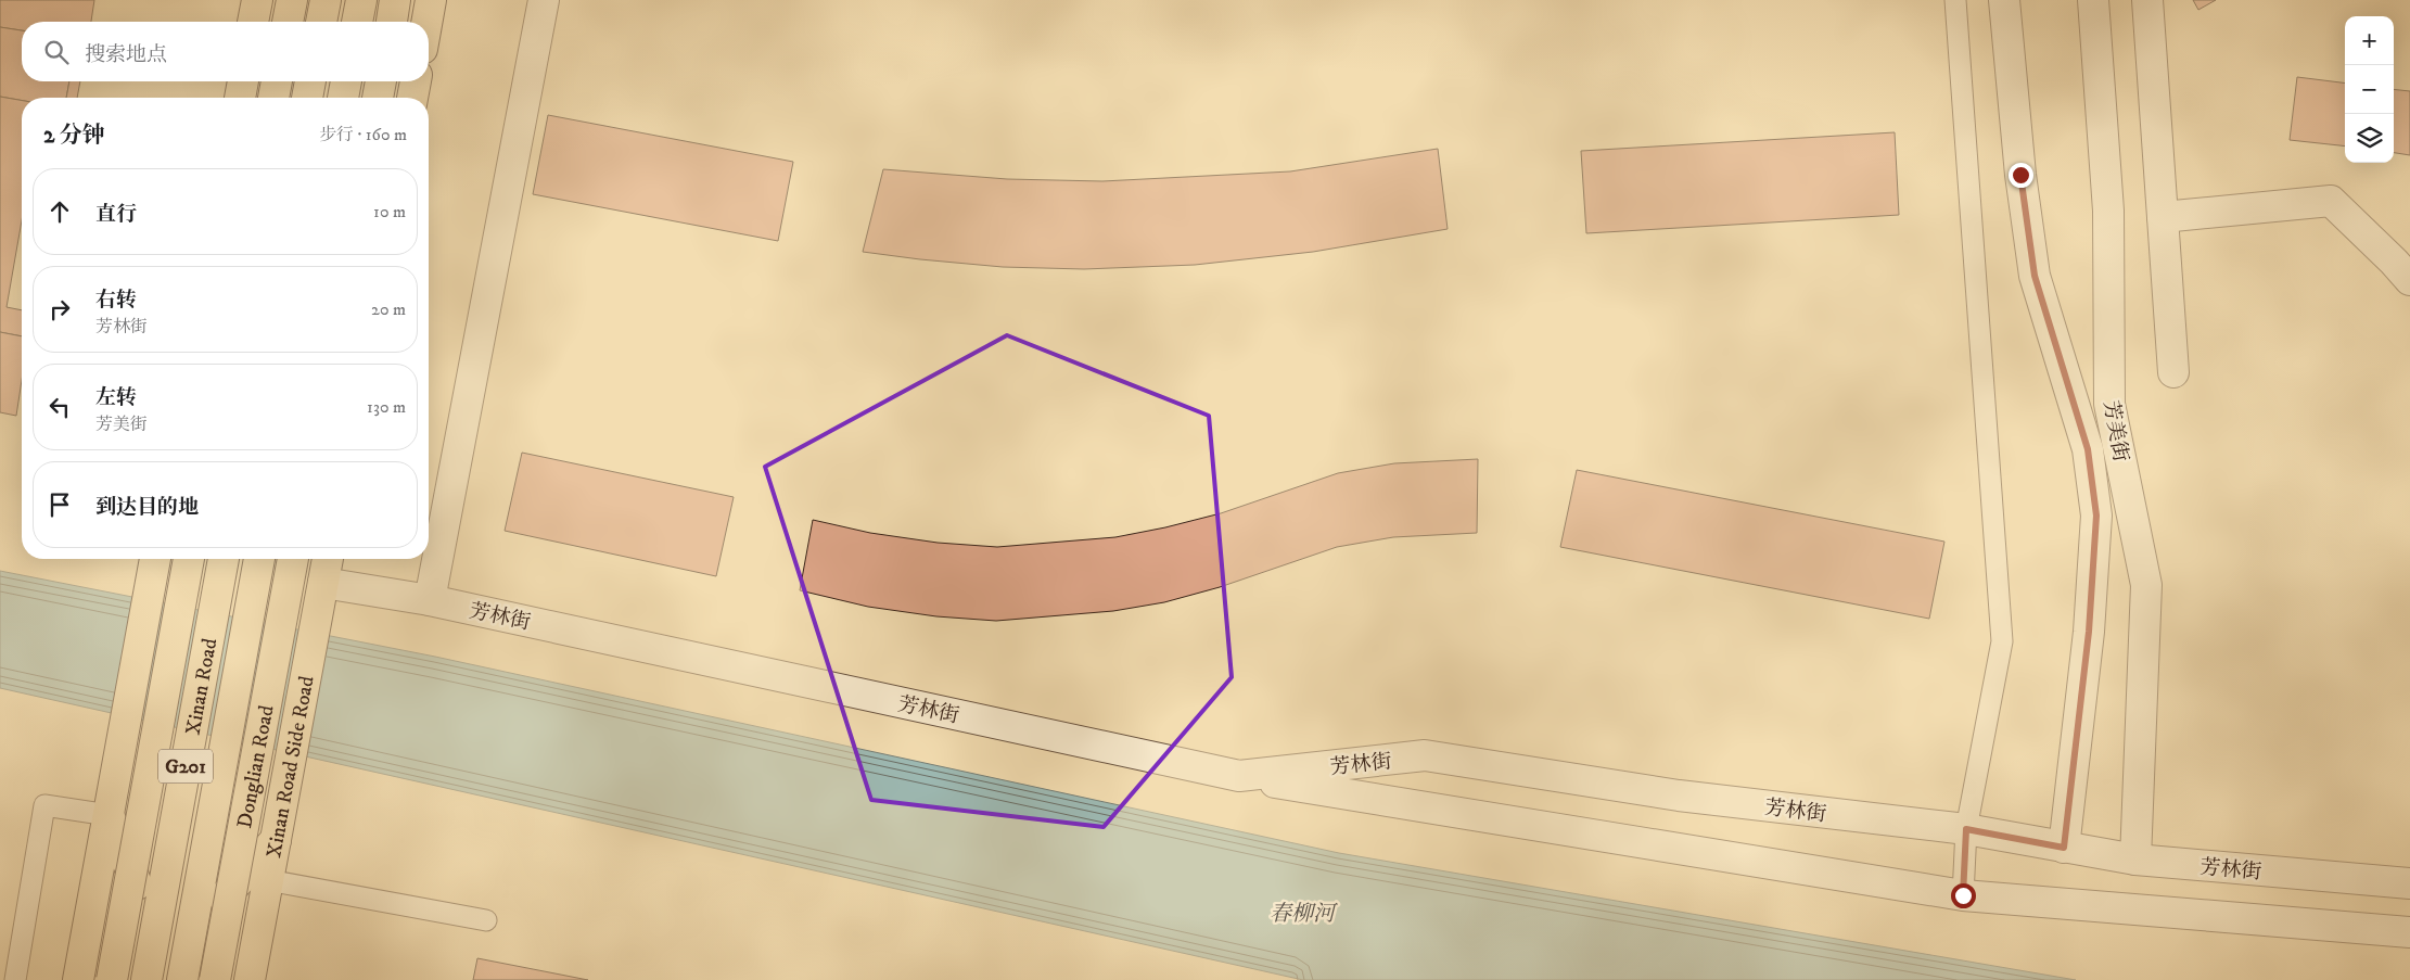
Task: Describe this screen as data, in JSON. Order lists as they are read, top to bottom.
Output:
{
  "streets": {
    "main road": [
      "Xinan Road",
      "G201",
      "Donglian Road",
      "Xinan Road Side Road"
    ],
    "street": ["芳美街", "芳林街"]
  },
  "crossings": [
    ["芳美街", "芳林街"],
    ["芳林街", "Xinan Road Side Road"]
  ],
  "water": ["春柳河"],
  "page": {
    "map_buttons": ["+", "−"],
    "search": "搜索地点",
    "heading": ["2 分钟", "步行 · 160 m"],
    "list": [
      ["直行", "10 m"],
      ["右转", "芳林街", "20 m"],
      ["左转", "芳美街", "130 m"],
      "到达目的地"
    ]
  }
}
